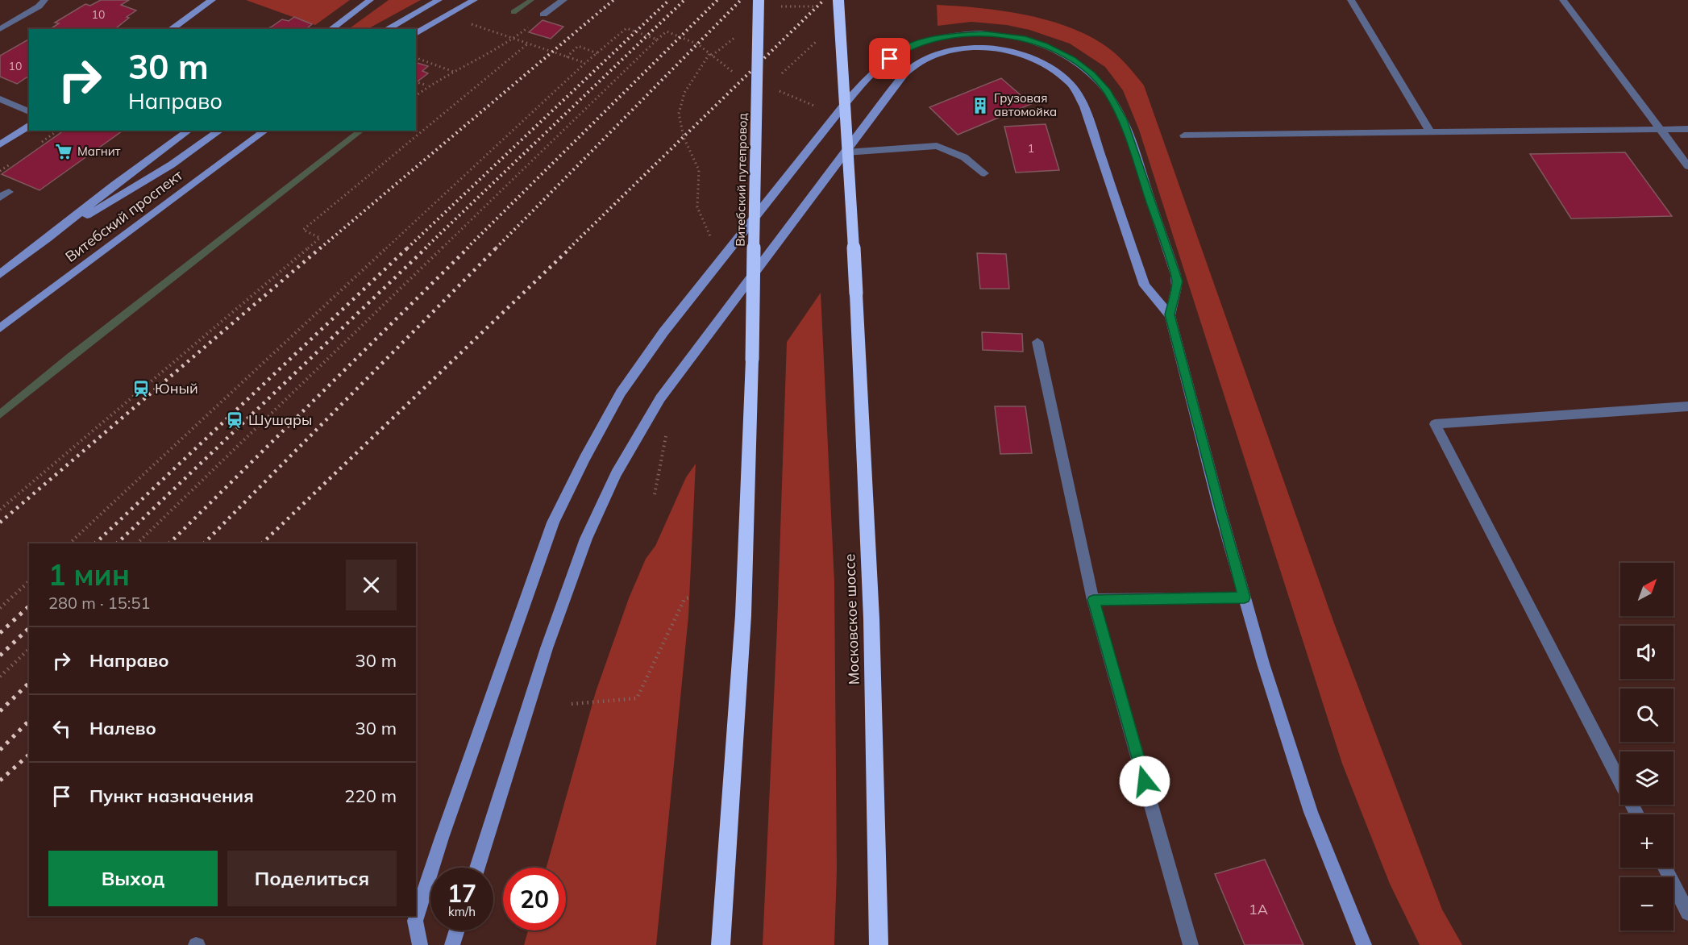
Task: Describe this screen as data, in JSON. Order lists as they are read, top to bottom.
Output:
{
  "streets": {
    "highway": ["Витебский путепровод", "Московское шоссе"],
    "street": ["Витебский проспект"]
  },
  "places": {
    "building": ["Грузовая автомойка"],
    "supermarket": ["Магнит"],
    "station": ["Юный", "Шушары"]
  },
  "house_numbers": [
    "10",
    "10",
    "1",
    "1А"
  ],
  "north": "top right",
  "page": {
    "turn": ["30 m", "Направо"],
    "heading": ["1 мин", "280 m · 15:51"],
    "map_buttons": ["+", "−"],
    "list": [
      {
        "name": "Направо",
        "value": "30 m"
      },
      {
        "name": "Налево",
        "value": "30 m"
      },
      {
        "name": "Пункт назначения",
        "value": "220 m"
      }
    ],
    "buttons": ["Выход", "Поделиться"],
    "speed": "17 km/h",
    "limit": "20"
  }
}
